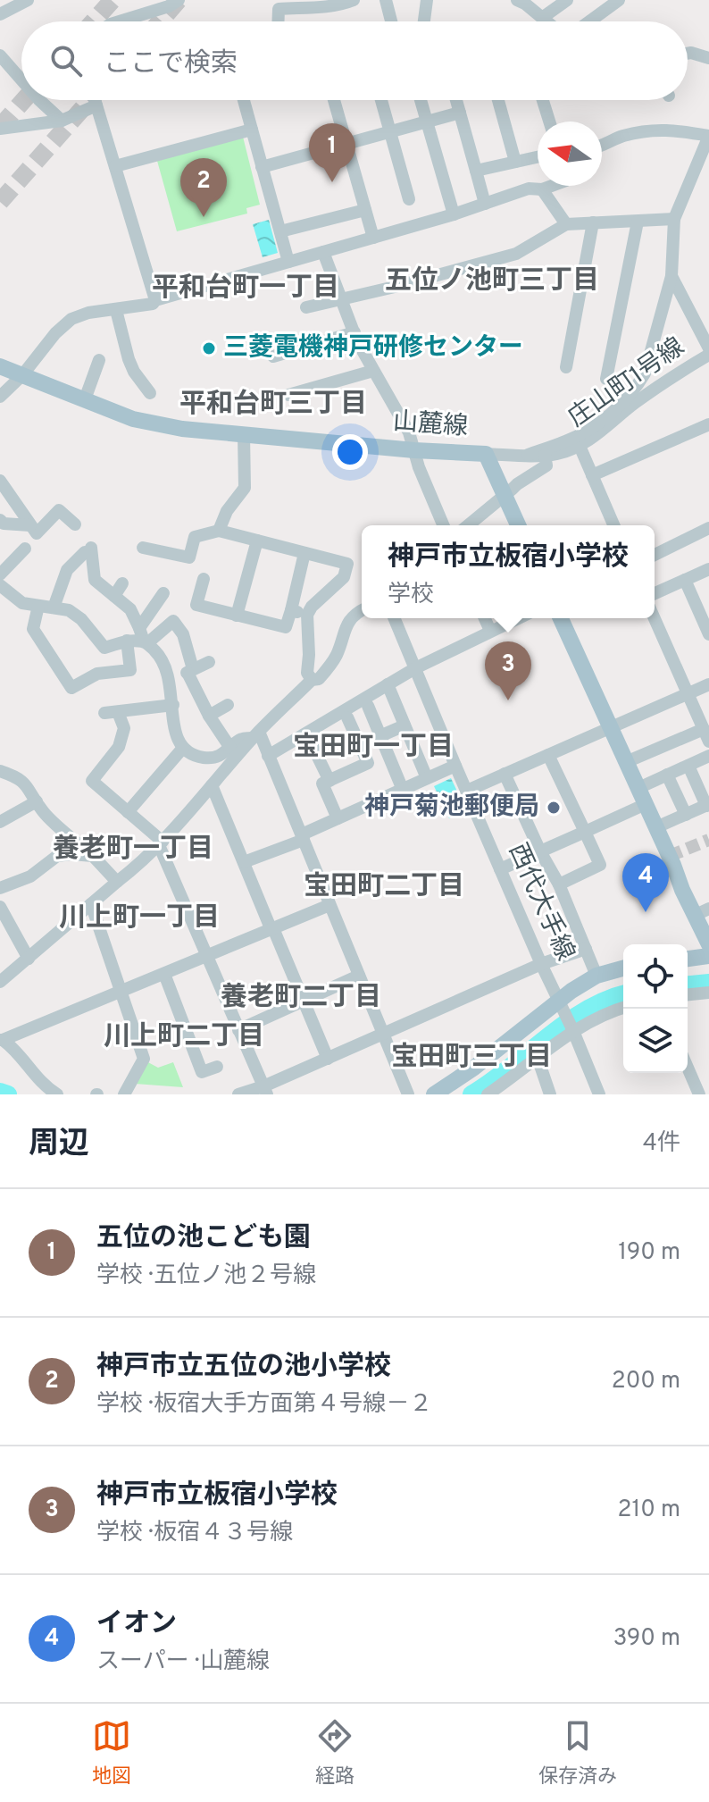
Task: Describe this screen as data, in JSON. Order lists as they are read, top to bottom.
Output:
{
  "streets": {
    "main road": ["山麓線"],
    "street": ["庄山町1号線", "西代大手線"]
  },
  "crossings": [
    ["庄山町1号線", "山麓線"]
  ],
  "districts": [
    "五位ノ池町三丁目",
    "平和台町一丁目",
    "平和台町三丁目",
    "宝田町一丁目",
    "養老町一丁目",
    "宝田町二丁目",
    "川上町一丁目",
    "養老町二丁目",
    "川上町二丁目",
    "宝田町三丁目"
  ],
  "places": ["三菱電機神戸研修センター", "神戸菊池郵便局"],
  "north": "left",
  "page": {
    "search": "ここで検索",
    "pins": [
      "1",
      "2",
      "3",
      "4"
    ],
    "popup": ["神戸市立板宿小学校", "学校"],
    "heading": ["周辺", "4件"],
    "list": [
      {
        "mark": "1",
        "name": "五位の池こども園",
        "note": "学校 · 五位ノ池２号線",
        "value": "190 m"
      },
      {
        "mark": "2",
        "name": "神戸市立五位の池小学校",
        "note": "学校 · 板宿大手方面第４号線－２",
        "value": "200 m"
      },
      {
        "mark": "3",
        "name": "神戸市立板宿小学校",
        "note": "学校 · 板宿４３号線",
        "value": "210 m"
      },
      {
        "mark": "4",
        "name": "イオン",
        "note": "スーパー · 山麓線",
        "value": "390 m"
      }
    ],
    "nav": ["地図", "経路", "保存済み"]
  }
}
